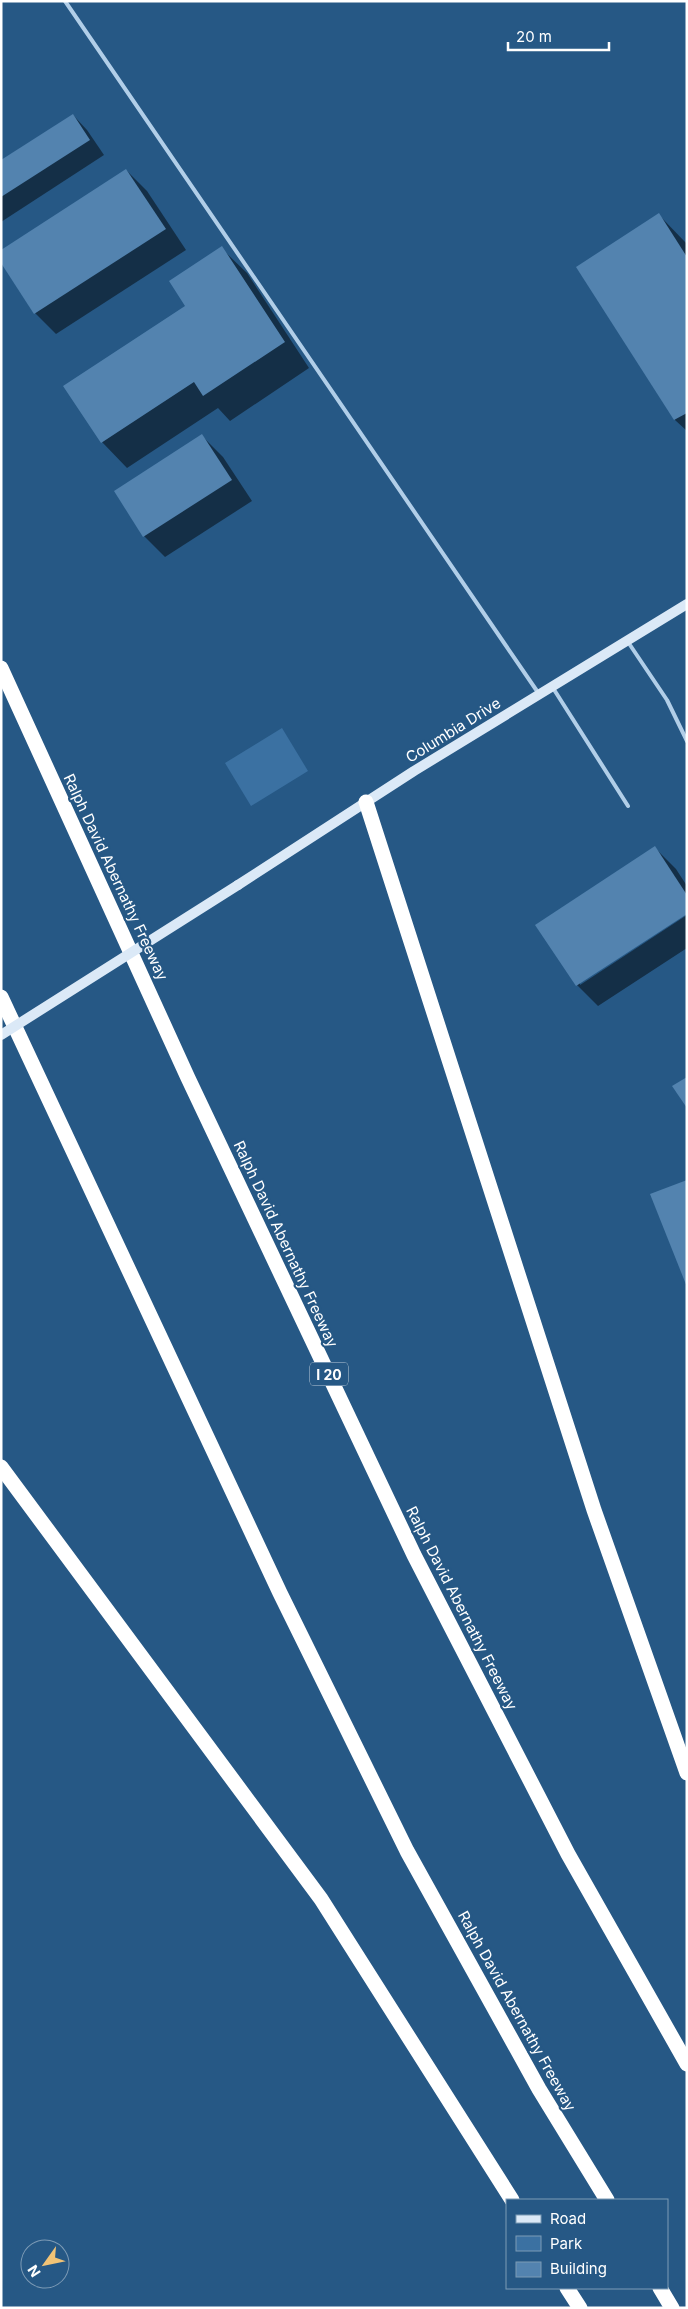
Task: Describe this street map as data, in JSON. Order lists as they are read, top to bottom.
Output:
{
  "streets": {
    "highway": ["Ralph David Abernathy Freeway", "I 20"],
    "main road": ["Columbia Drive"]
  },
  "legend": ["Road", "Park", "Building"],
  "scale_bar": "20 m",
  "north": "bottom left"
}
